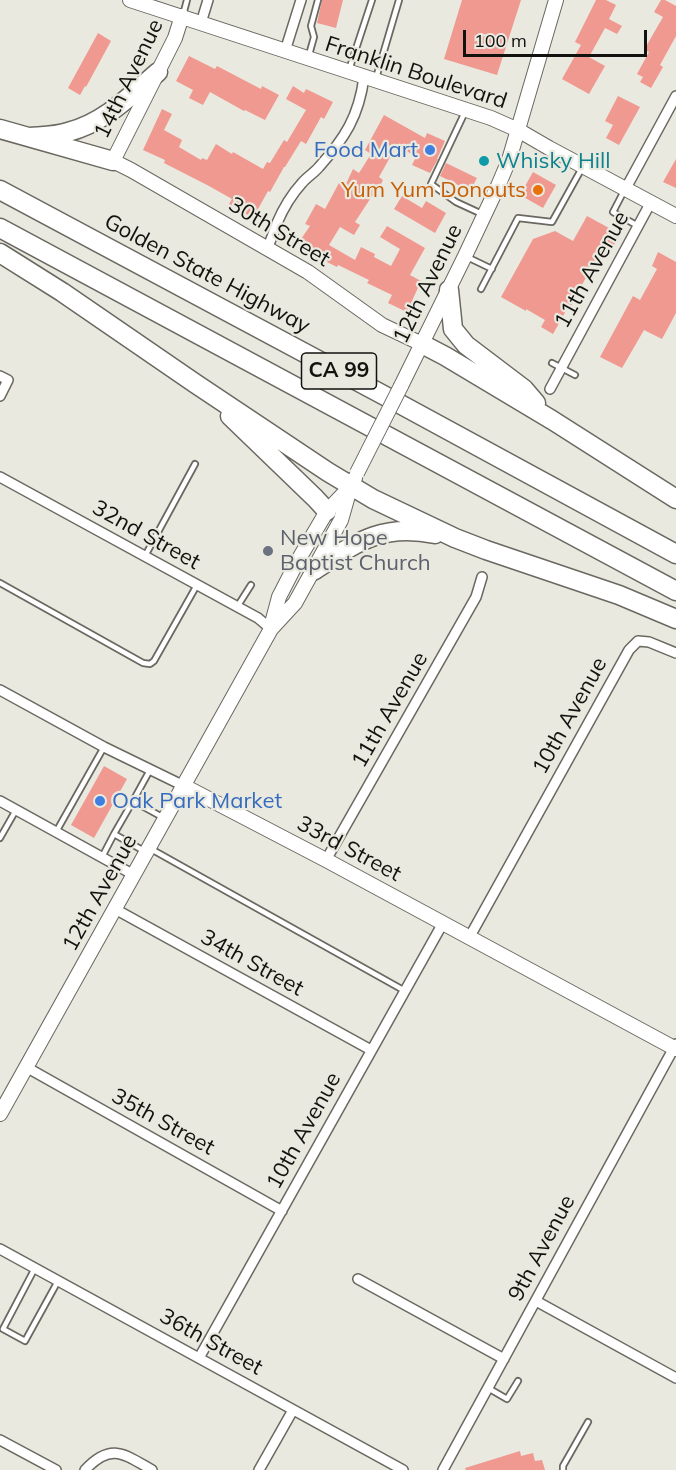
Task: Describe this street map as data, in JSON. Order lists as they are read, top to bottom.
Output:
{
  "streets": {
    "highway": ["Golden State Highway", "CA 99"],
    "main road": [
      "Franklin Boulevard",
      "14th Avenue",
      "30th Street",
      "12th Avenue",
      "33rd Street"
    ],
    "street": [
      "11th Avenue",
      "32nd Street",
      "10th Avenue",
      "34th Street",
      "35th Street",
      "9th Avenue",
      "36th Street"
    ]
  },
  "crossings": [
    ["Franklin Boulevard", "14th Avenue"],
    ["Franklin Boulevard", "11th Avenue"],
    ["Franklin Boulevard", "12th Avenue"],
    ["14th Avenue", "30th Street"],
    ["30th Street", "12th Avenue"],
    ["11th Avenue", "33rd Street"],
    ["12th Avenue", "32nd Street"],
    ["12th Avenue", "33rd Street"],
    ["12th Avenue", "34th Street"],
    ["12th Avenue", "35th Street"],
    ["10th Avenue", "33rd Street"],
    ["10th Avenue", "34th Street"],
    ["10th Avenue", "35th Street"],
    ["10th Avenue", "36th Street"],
    ["33rd Street", "9th Avenue"]
  ],
  "places": [
    "Food Mart",
    "Whisky Hill",
    "Yum Yum Donouts",
    "New Hope Baptist Church",
    "Oak Park Market"
  ],
  "scale_bar": "100 m"
}
